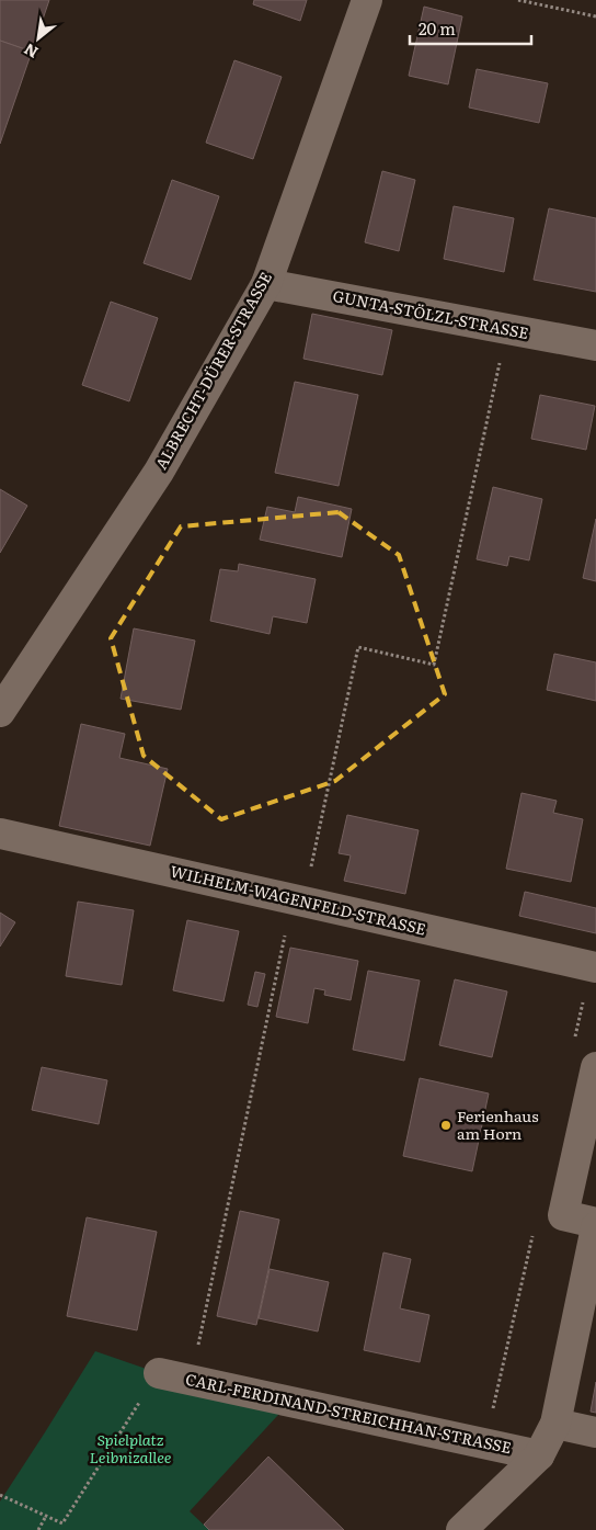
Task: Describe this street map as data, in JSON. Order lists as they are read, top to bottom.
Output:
{
  "streets": {
    "street": [
      "GUNTA-STÖLZL-STRASSE",
      "ALBRECHT-DÜRER-STRASSE",
      "WILHELM-WAGENFELD-STRASSE",
      "CARL-FERDINAND-STREICHHAN-STRASSE"
    ]
  },
  "crossings": [
    ["GUNTA-STÖLZL-STRASSE", "ALBRECHT-DÜRER-STRASSE"]
  ],
  "parks": ["Spielplatz Leibnizallee"],
  "places": ["Ferienhaus am Horn"],
  "scale_bar": "20 m",
  "north": "bottom left"
}
